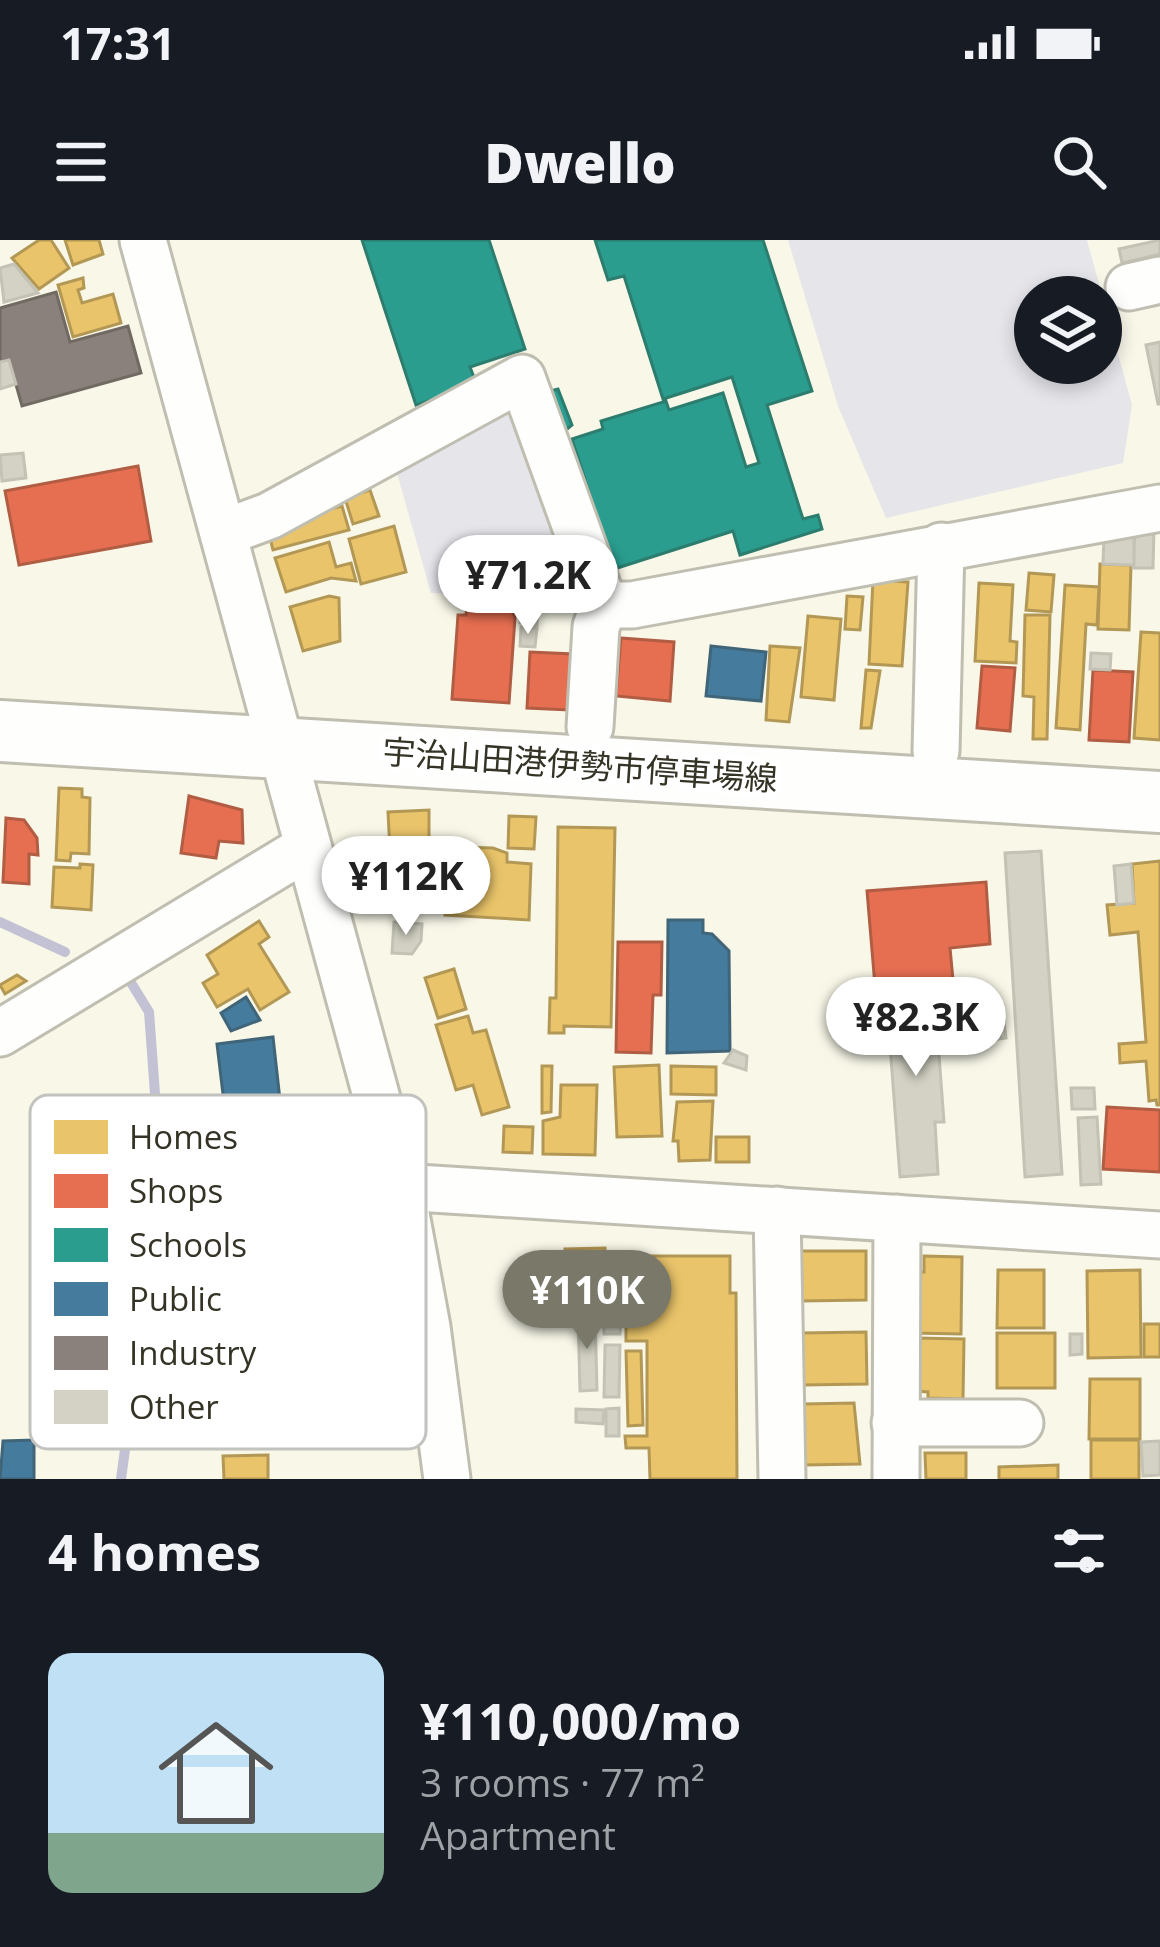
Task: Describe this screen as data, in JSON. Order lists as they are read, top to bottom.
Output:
{
  "streets": {
    "main road": ["宇治山田港伊勢市停車場線"]
  },
  "legend": [
    "Homes",
    "Shops",
    "Schools",
    "Public",
    "Industry",
    "Other"
  ],
  "page": {
    "status": "17:31",
    "header": "Dwello",
    "price": [
      "¥71.2K",
      "¥112K",
      "¥82.3K",
      "¥110K"
    ],
    "heading": "4 homes",
    "list": [
      {
        "name": "¥110,000/mo",
        "note": "3 rooms · 77 m² · Apartment"
      }
    ]
  }
}
